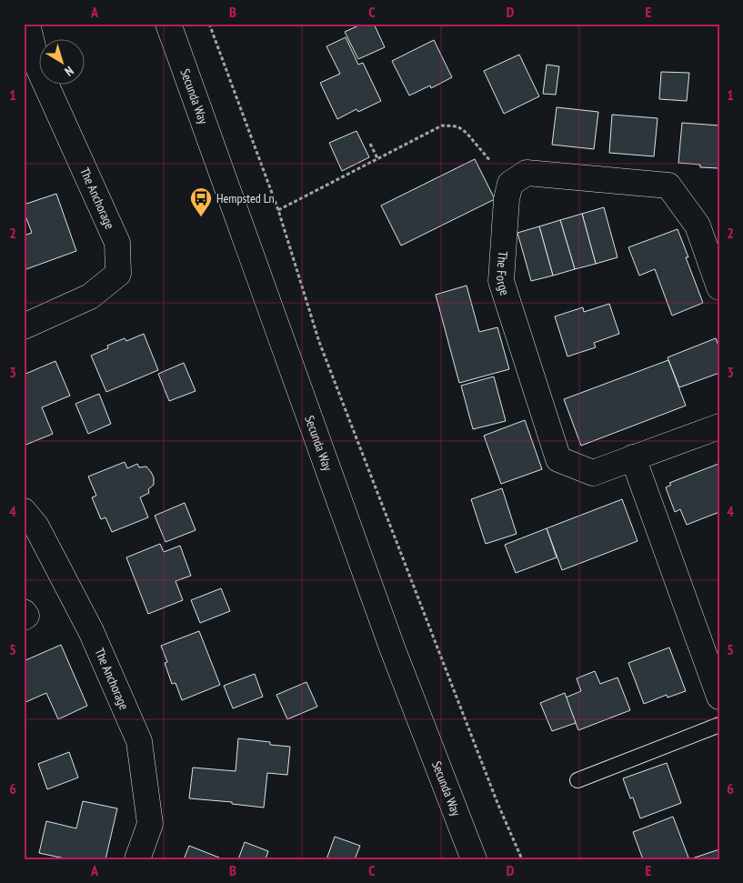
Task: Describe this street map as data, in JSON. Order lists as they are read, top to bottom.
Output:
{
  "streets": {
    "street": ["Secunda Way", "The Anchorage", "The Forge"]
  },
  "places": {
    "bus stop": ["Hempsted Ln"]
  },
  "north": "bottom right",
  "grid": {
    "columns": [
      "A",
      "B",
      "C",
      "D",
      "E"
    ],
    "rows": [
      "1",
      "2",
      "3",
      "4",
      "5",
      "6"
    ]
  }
}
